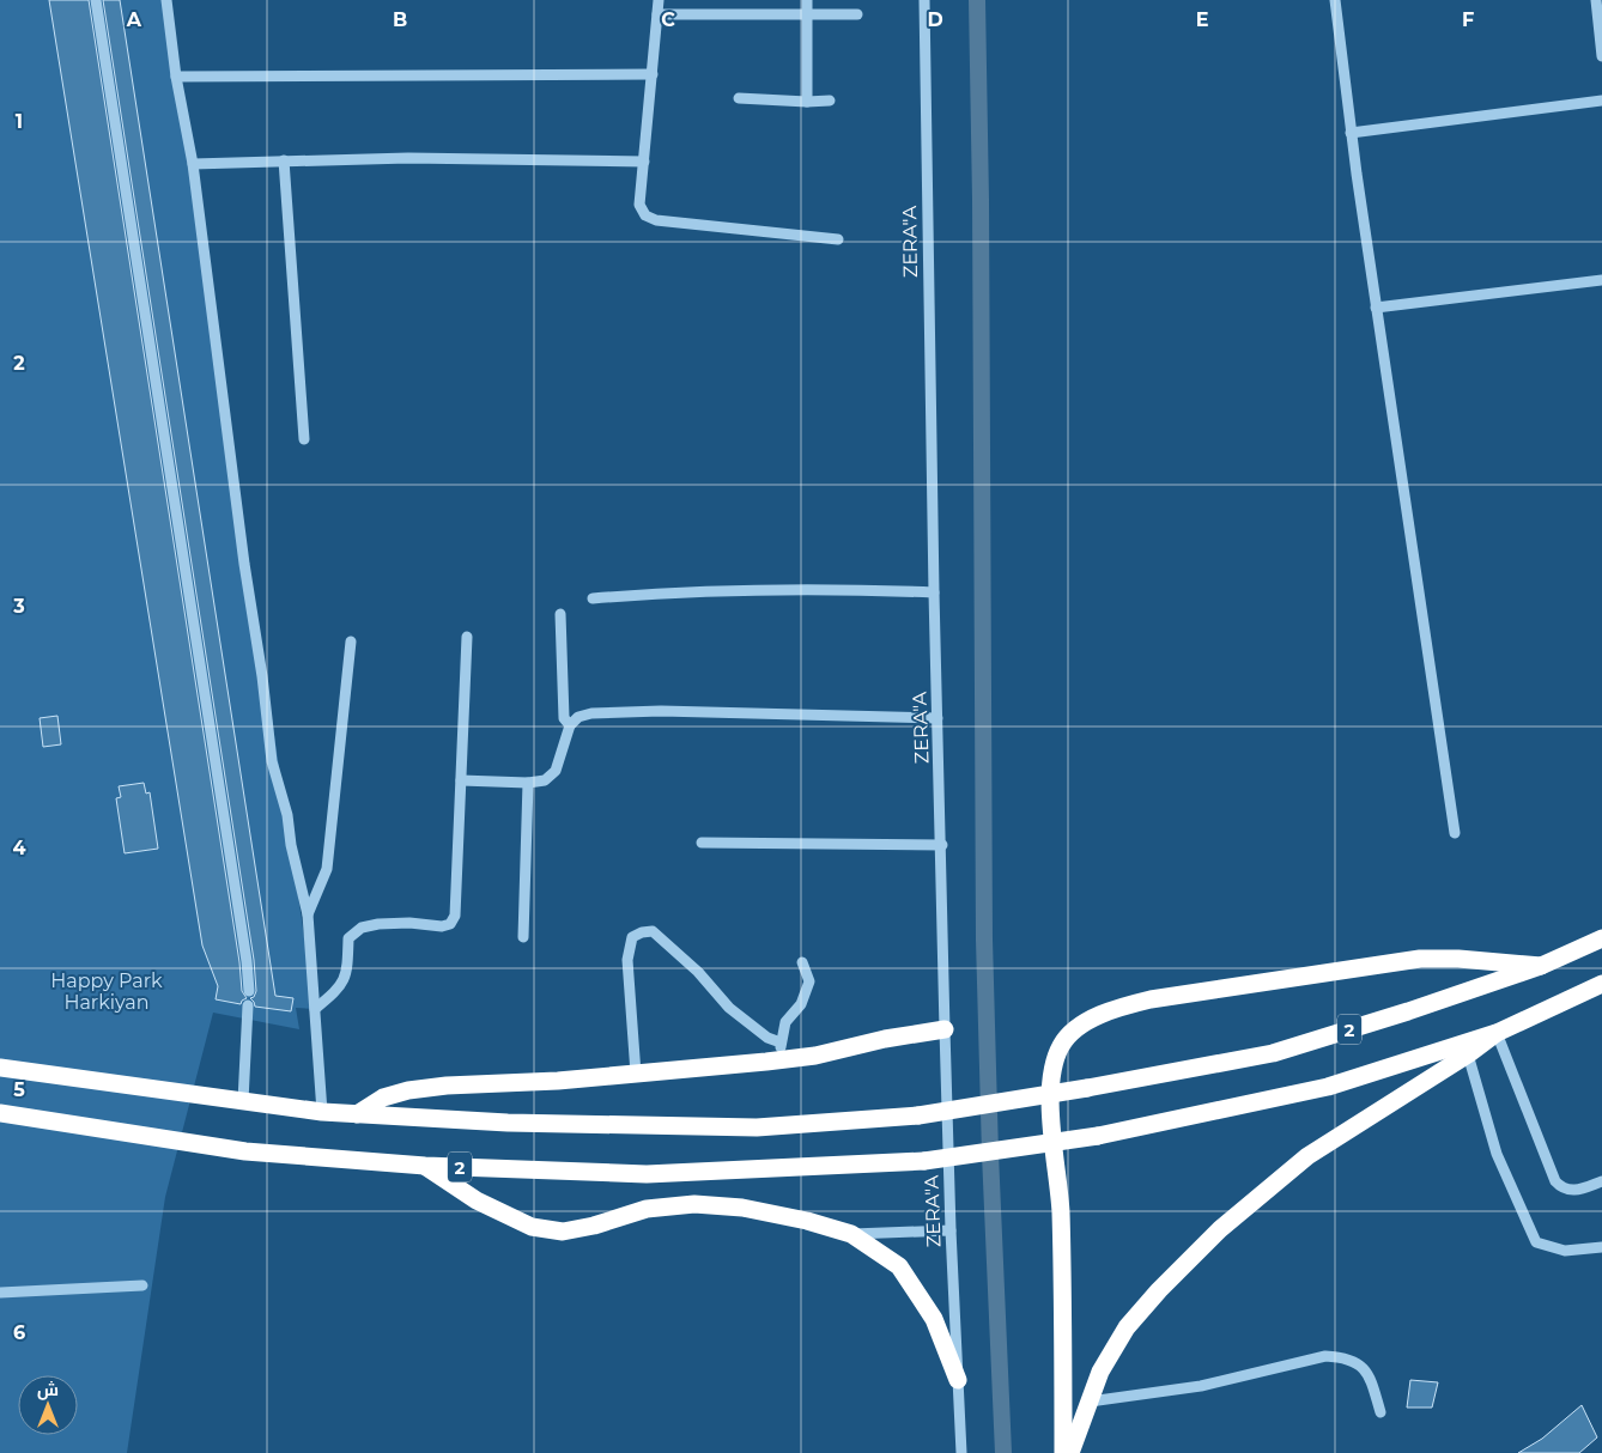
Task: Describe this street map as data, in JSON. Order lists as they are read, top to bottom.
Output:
{
  "streets": {
    "highway": ["2"],
    "street": ["ZERA\"A"]
  },
  "parks": ["Happy Park Harkiyan"],
  "north": "top",
  "grid": {
    "columns": [
      "A",
      "B",
      "C",
      "D",
      "E",
      "F"
    ],
    "rows": [
      "1",
      "2",
      "3",
      "4",
      "5",
      "6"
    ]
  }
}
